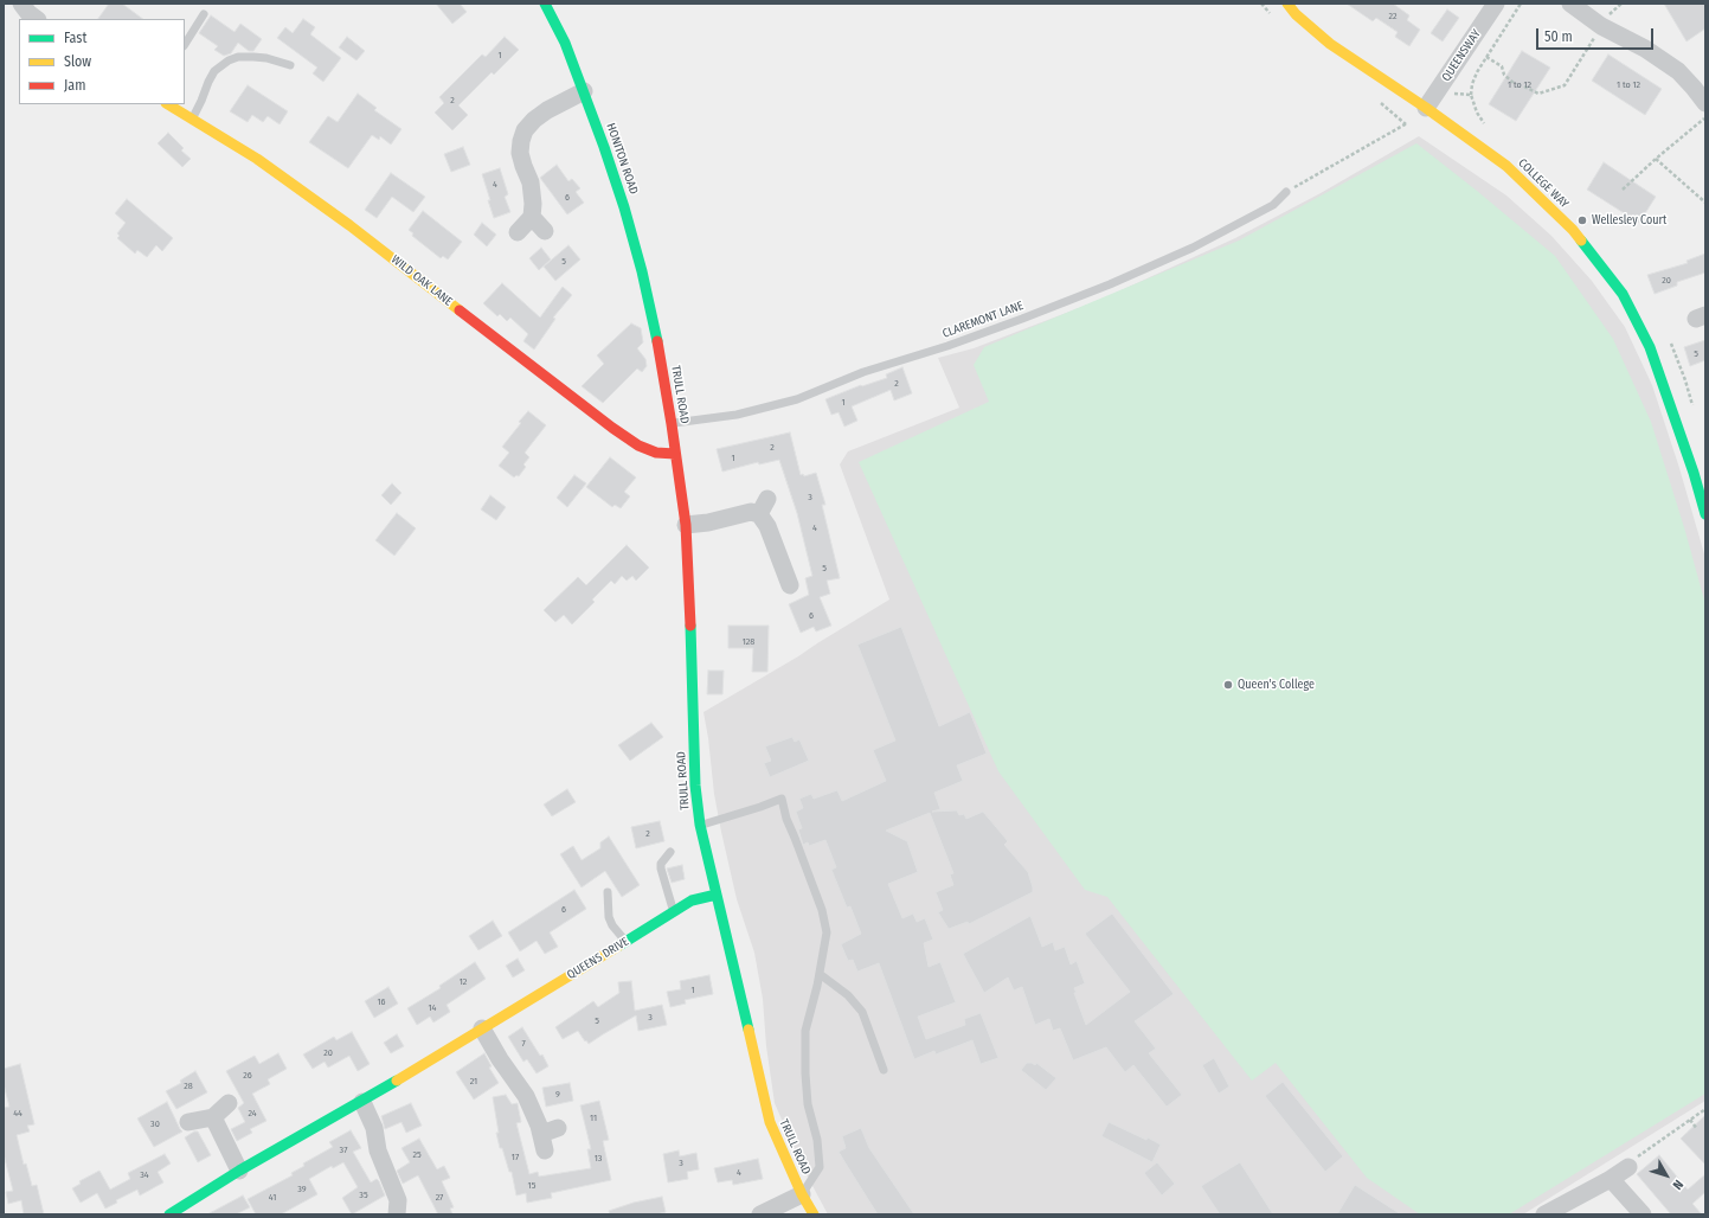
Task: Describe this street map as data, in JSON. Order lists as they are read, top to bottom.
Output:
{
  "streets": {
    "street": [
      "QUEENSWAY",
      "HONITON ROAD",
      "COLLEGE WAY",
      "WILD OAK LANE",
      "TRULL ROAD",
      "QUEENS DRIVE"
    ],
    "lane": ["CLAREMONT LANE"]
  },
  "crossings": [
    ["QUEENSWAY", "COLLEGE WAY"],
    ["HONITON ROAD", "TRULL ROAD"],
    ["WILD OAK LANE", "TRULL ROAD"],
    ["CLAREMONT LANE", "TRULL ROAD"],
    ["TRULL ROAD", "QUEENS DRIVE"]
  ],
  "places": ["Wellesley Court", "Queen's College"],
  "house_numbers": [
    "22",
    "1",
    "1 to 12",
    "1 to 12",
    "2",
    "4",
    "6",
    "5",
    "20",
    "5",
    "2",
    "1",
    "2",
    "1",
    "3",
    "4",
    "5",
    "6",
    "128",
    "2",
    "6",
    "12",
    "1",
    "16",
    "14",
    "3",
    "5",
    "7",
    "20",
    "26",
    "21",
    "28",
    "9",
    "44",
    "24",
    "11",
    "30",
    "37",
    "25",
    "17",
    "13",
    "3",
    "4",
    "34",
    "15",
    "39",
    "35",
    "41",
    "27"
  ],
  "legend": ["Fast", "Slow", "Jam"],
  "scale_bar": "50 m",
  "north": "bottom right"
}
